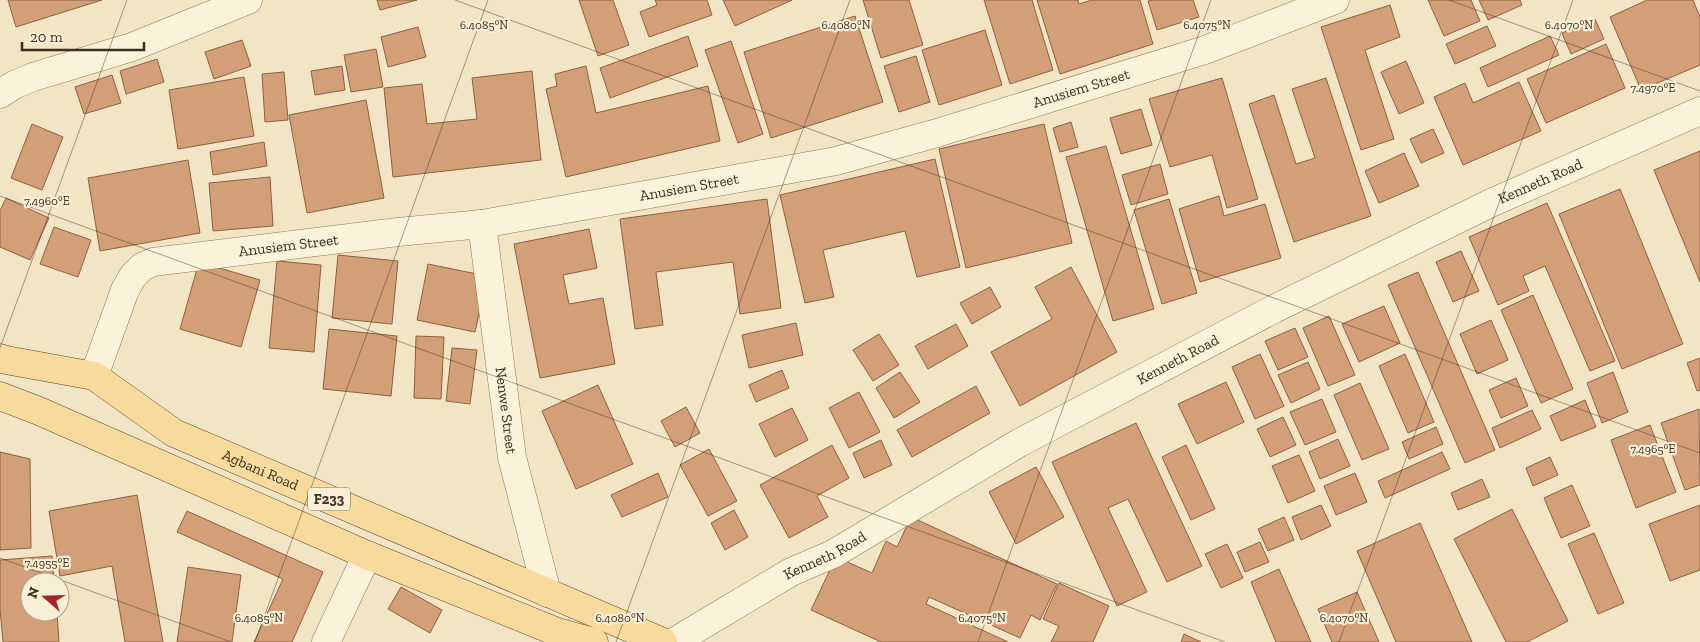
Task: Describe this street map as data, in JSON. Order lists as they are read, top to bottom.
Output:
{
  "streets": {
    "main road": ["Agbani Road", "F233"],
    "street": ["Anusiem Street", "Kenneth Road", "Nenwe Street"]
  },
  "crossings": [
    ["Anusiem Street", "Nenwe Street"],
    ["Anusiem Street", "Agbani Road"],
    ["Nenwe Street", "Agbani Road"]
  ],
  "scale_bar": "20 m",
  "north": "left",
  "coordinates": [
    "6.4085°N",
    "6.4080°N",
    "6.4075°N",
    "6.4070°N",
    "7.4970°E",
    "7.4960°E",
    "7.4965°E",
    "7.4955°E"
  ]
}
